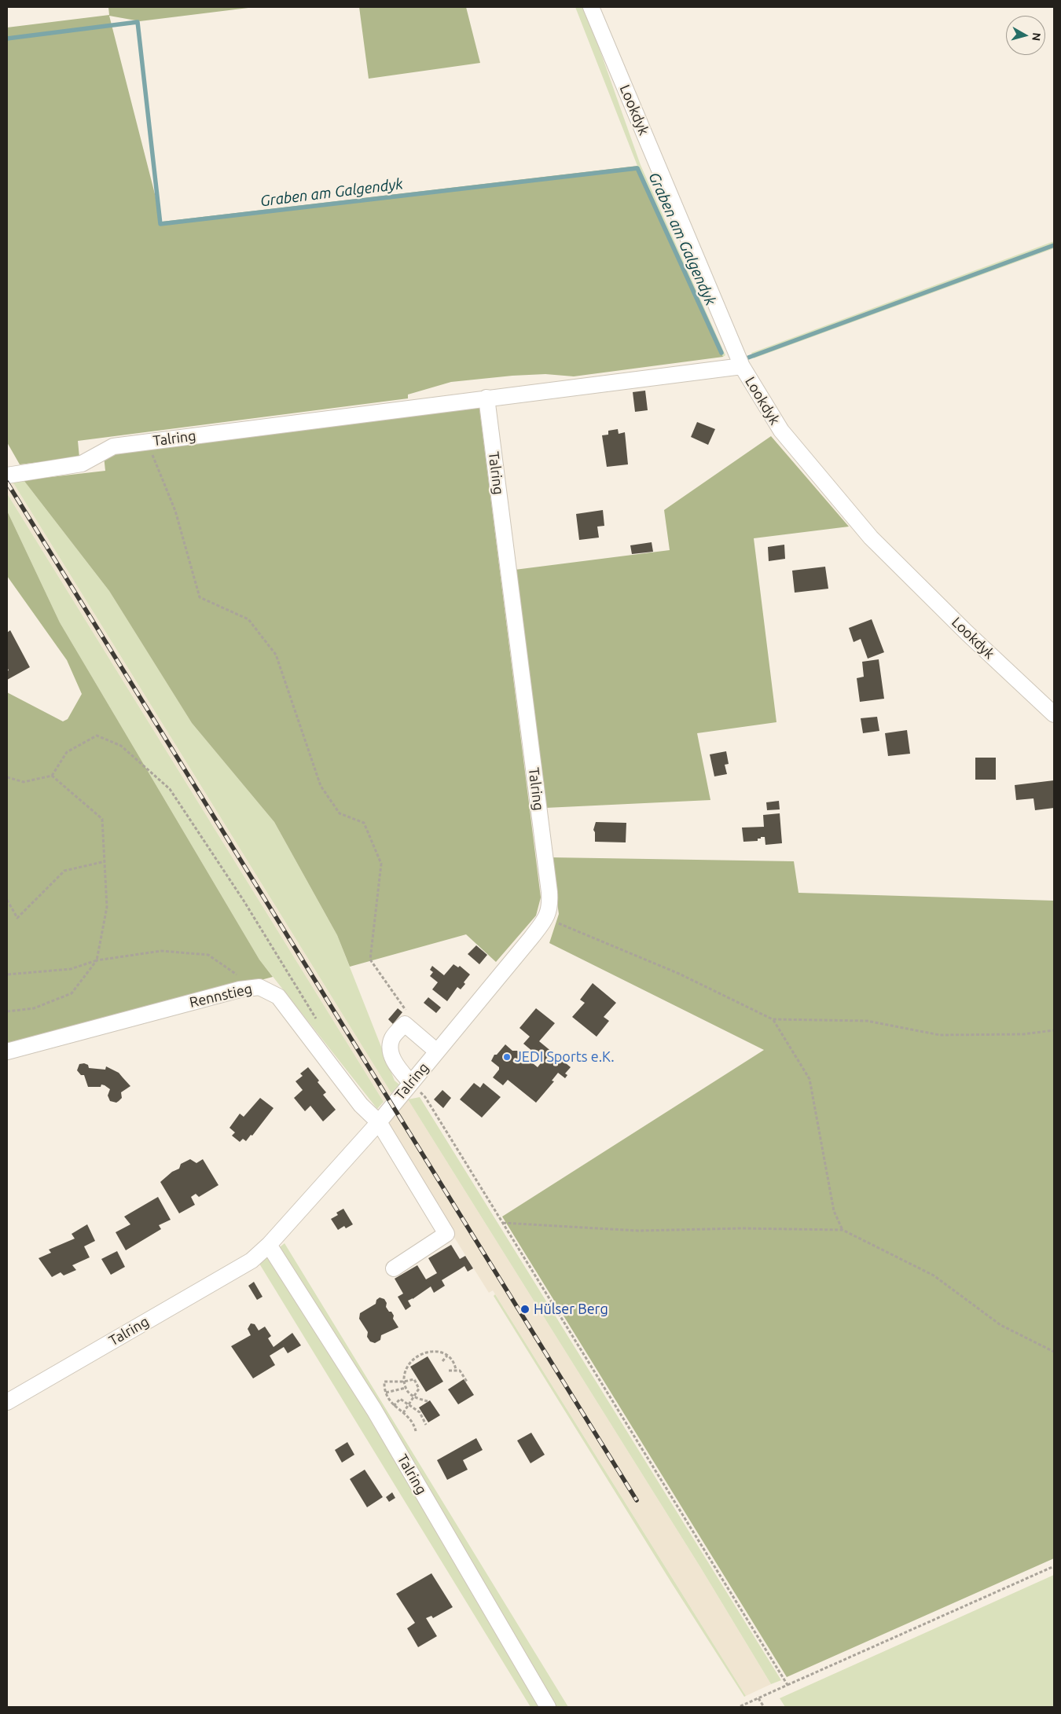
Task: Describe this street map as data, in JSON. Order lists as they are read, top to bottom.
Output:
{
  "streets": {
    "street": ["Lookdyk", "Talring", "Rennstieg"]
  },
  "crossings": [
    ["Lookdyk", "Talring"],
    ["Talring", "Rennstieg"]
  ],
  "water": ["Graben am Galgendyk"],
  "places": ["JEDI Sports e.K.", "Hülser Berg"],
  "north": "right"
}
